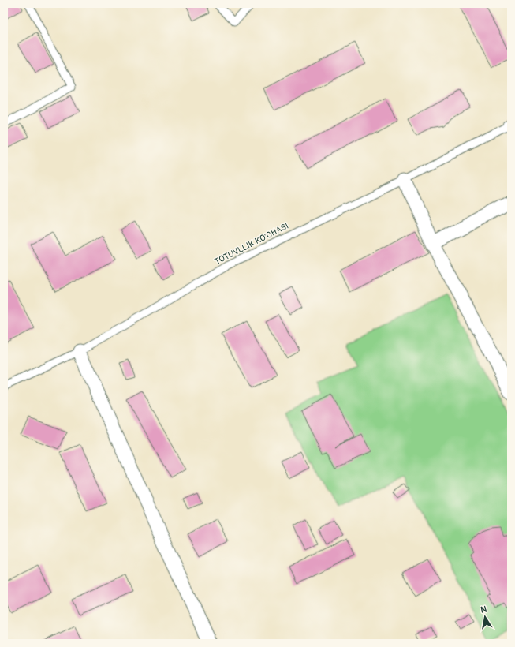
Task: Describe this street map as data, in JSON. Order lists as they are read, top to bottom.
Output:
{
  "streets": {
    "lane": ["TOTUVLLIK KO'CHASI"]
  },
  "north": "top"
}
